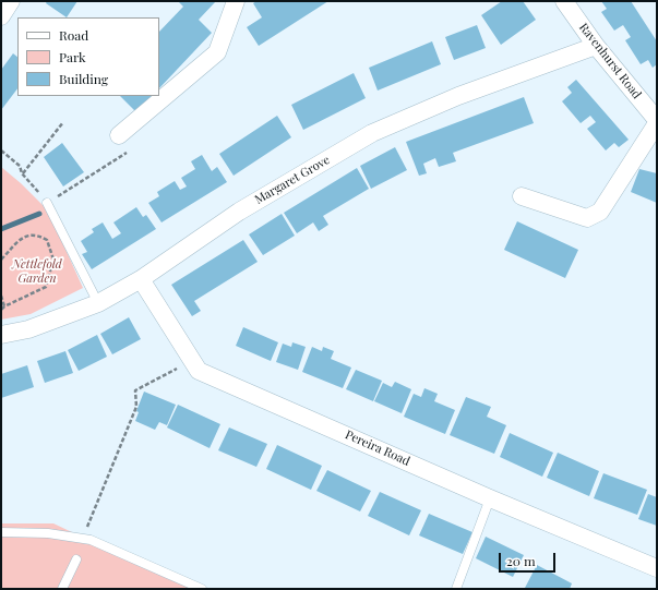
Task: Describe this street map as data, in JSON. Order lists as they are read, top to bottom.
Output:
{
  "streets": {
    "street": ["Ravenhurst Road", "Margaret Grove", "Pereira Road"]
  },
  "crossings": [
    ["Ravenhurst Road", "Margaret Grove"],
    ["Margaret Grove", "Pereira Road"]
  ],
  "parks": ["Nettlefold Garden"],
  "legend": ["Road", "Park", "Building"],
  "scale_bar": "20 m"
}
